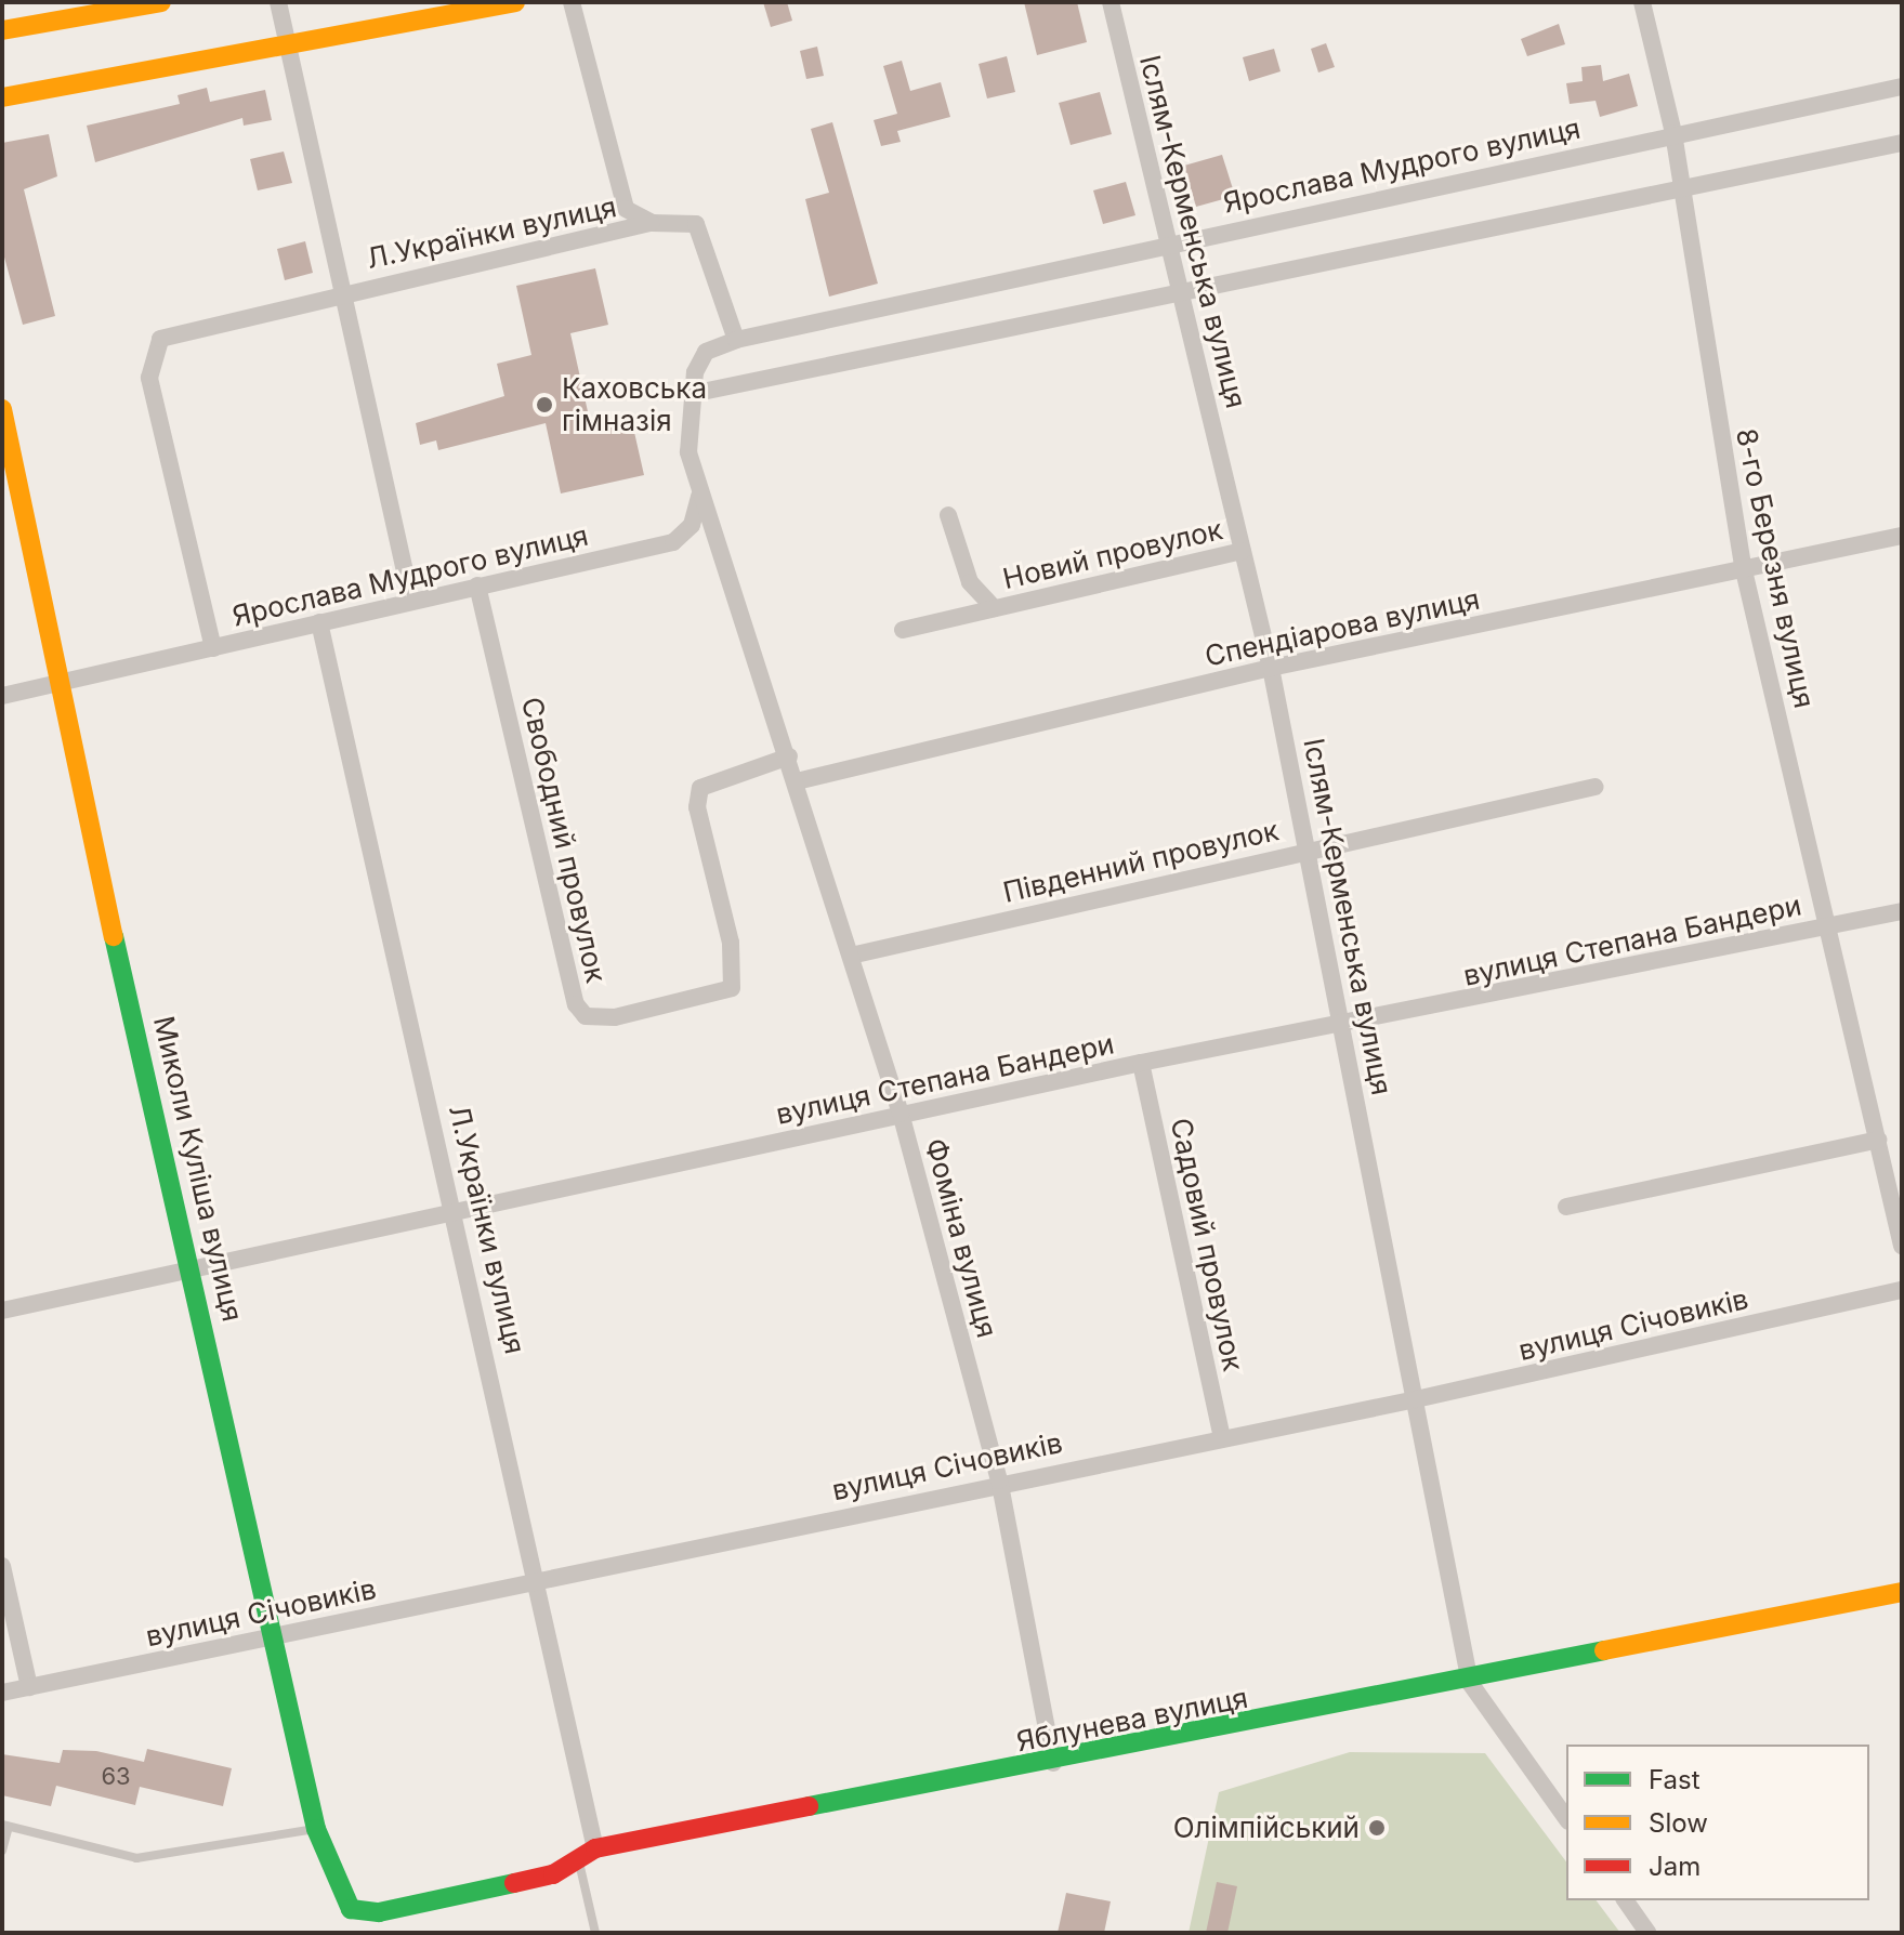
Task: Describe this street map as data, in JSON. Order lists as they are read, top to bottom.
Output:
{
  "streets": {
    "street": [
      "Ярослава Мудрого вулиця",
      "Іслям-Керменська вулиця",
      "Л.Українки вулиця",
      "Новий провулок",
      "8-го Березня вулиця",
      "Спендіарова вулиця",
      "Свободний провулок",
      "Південний провулок",
      "вулиця Степана Бандери",
      "Миколи Куліша вулиця",
      "Фоміна вулиця",
      "Садовий провулок",
      "вулиця Січовиків",
      "Яблунева вулиця"
    ]
  },
  "crossings": [
    ["Ярослава Мудрого вулиця", "Іслям-Керменська вулиця"],
    ["Ярослава Мудрого вулиця", "Л.Українки вулиця"],
    ["Ярослава Мудрого вулиця", "8-го Березня вулиця"],
    ["Ярослава Мудрого вулиця", "Свободний провулок"],
    ["Ярослава Мудрого вулиця", "Миколи Куліша вулиця"],
    ["Ярослава Мудрого вулиця", "Фоміна вулиця"],
    ["Іслям-Керменська вулиця", "Новий провулок"],
    ["Іслям-Керменська вулиця", "Спендіарова вулиця"],
    ["Іслям-Керменська вулиця", "Південний провулок"],
    ["Іслям-Керменська вулиця", "вулиця Степана Бандери"],
    ["Іслям-Керменська вулиця", "вулиця Січовиків"],
    ["Іслям-Керменська вулиця", "Яблунева вулиця"],
    ["Л.Українки вулиця", "вулиця Степана Бандери"],
    ["Л.Українки вулиця", "вулиця Січовиків"],
    ["Л.Українки вулиця", "Яблунева вулиця"],
    ["8-го Березня вулиця", "Спендіарова вулиця"],
    ["8-го Березня вулиця", "вулиця Степана Бандери"],
    ["Спендіарова вулиця", "Фоміна вулиця"],
    ["Свободний провулок", "Фоміна вулиця"],
    ["Південний провулок", "Фоміна вулиця"],
    ["вулиця Степана Бандери", "Миколи Куліша вулиця"],
    ["вулиця Степана Бандери", "Фоміна вулиця"],
    ["вулиця Степана Бандери", "Садовий провулок"],
    ["Миколи Куліша вулиця", "вулиця Січовиків"],
    ["Миколи Куліша вулиця", "Яблунева вулиця"],
    ["Фоміна вулиця", "вулиця Січовиків"],
    ["Фоміна вулиця", "Яблунева вулиця"],
    ["Садовий провулок", "вулиця Січовиків"]
  ],
  "places": ["Каховська гімназія", "Олімпійський"],
  "house_numbers": ["63"],
  "legend": ["Fast", "Slow", "Jam"]
}
